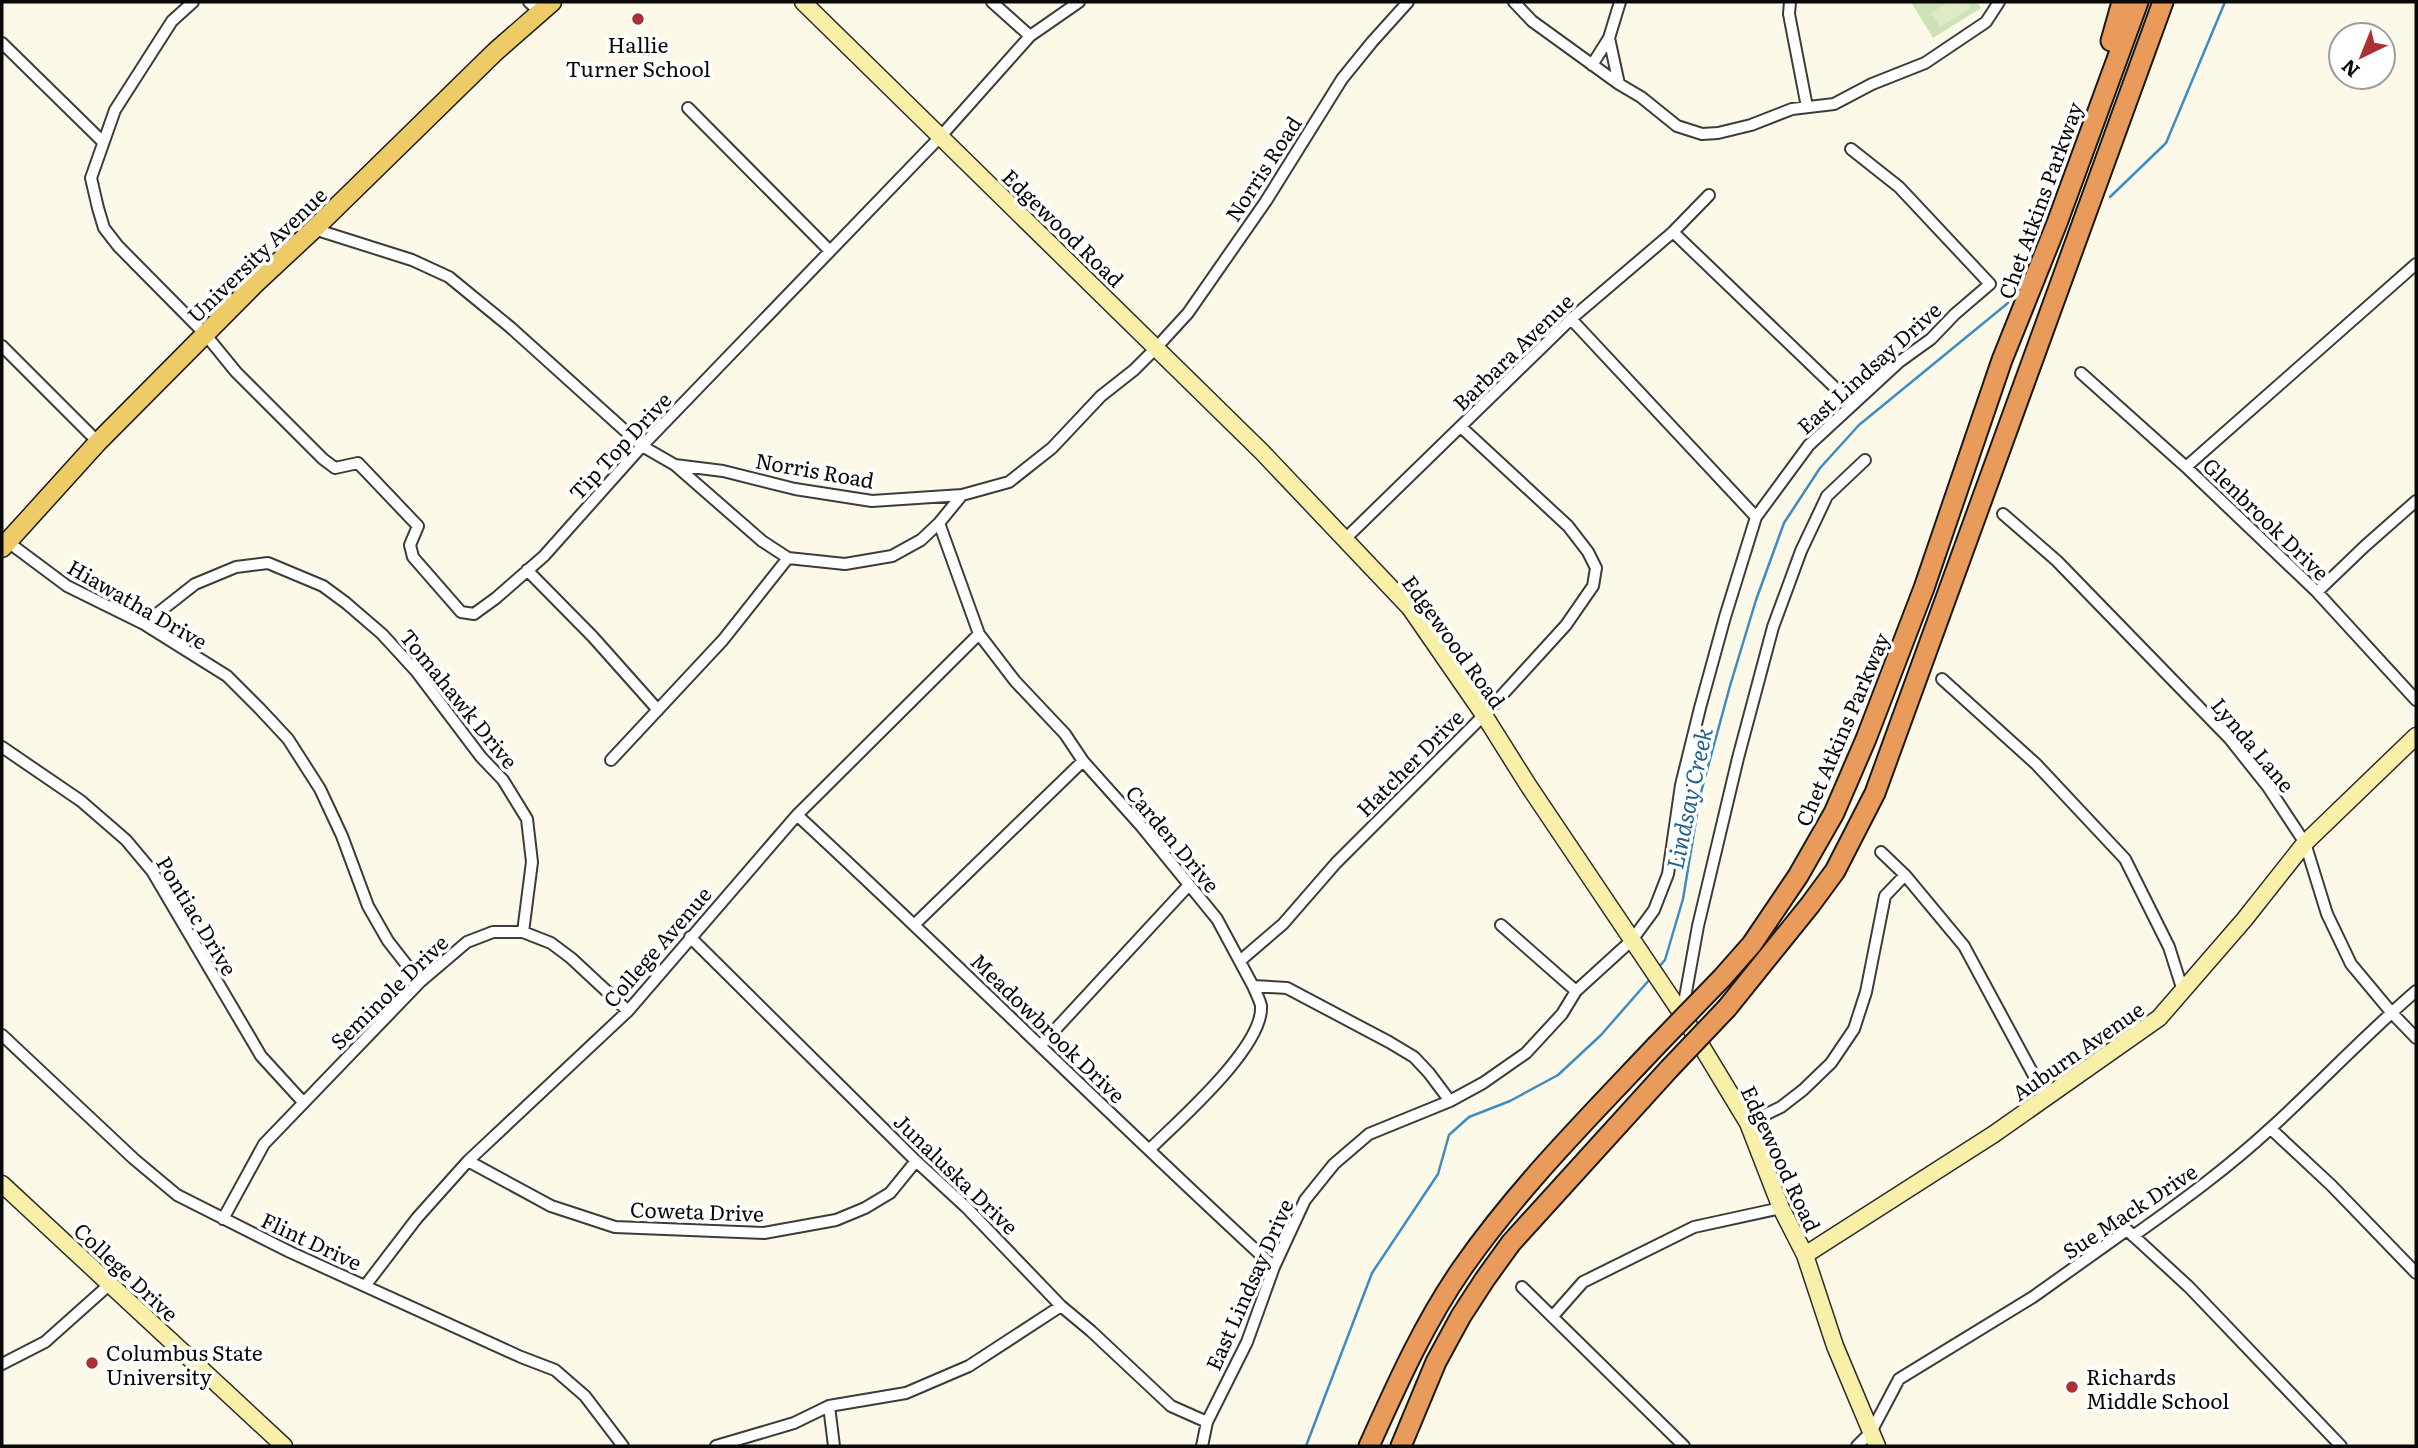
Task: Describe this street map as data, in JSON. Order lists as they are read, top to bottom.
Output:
{
  "streets": {
    "highway": ["Chet Atkins Parkway"],
    "main road": ["University Avenue"],
    "street": [
      "Norris Road",
      "Edgewood Road",
      "Barbara Avenue",
      "East Lindsay Drive",
      "Tip Top Drive",
      "Glenbrook Drive",
      "Hiawatha Drive",
      "Tomahawk Drive",
      "Lynda Lane",
      "Hatcher Drive",
      "Carden Drive",
      "Pontiac Drive",
      "College Avenue",
      "Seminole Drive",
      "Meadowbrook Drive",
      "Auburn Avenue",
      "Junaluska Drive",
      "Coweta Drive",
      "Sue Mack Drive",
      "Flint Drive",
      "College Drive"
    ]
  },
  "crossings": [
    ["Norris Road", "Edgewood Road"],
    ["Norris Road", "University Avenue"],
    ["Norris Road", "Tip Top Drive"],
    ["Edgewood Road", "Barbara Avenue"],
    ["Edgewood Road", "East Lindsay Drive"],
    ["Edgewood Road", "Tip Top Drive"],
    ["Edgewood Road", "Hatcher Drive"],
    ["Edgewood Road", "Auburn Avenue"],
    ["Edgewood Road", "Sue Mack Drive"],
    ["University Avenue", "Tip Top Drive"],
    ["University Avenue", "Hiawatha Drive"],
    ["Barbara Avenue", "Hatcher Drive"],
    ["East Lindsay Drive", "Meadowbrook Drive"],
    ["East Lindsay Drive", "Junaluska Drive"],
    ["Hiawatha Drive", "Tomahawk Drive"],
    ["Hiawatha Drive", "Seminole Drive"],
    ["Tomahawk Drive", "Seminole Drive"],
    ["Lynda Lane", "Auburn Avenue"],
    ["Lynda Lane", "Sue Mack Drive"],
    ["Hatcher Drive", "Carden Drive"],
    ["Carden Drive", "College Avenue"],
    ["Pontiac Drive", "Seminole Drive"],
    ["College Avenue", "Seminole Drive"],
    ["College Avenue", "Meadowbrook Drive"],
    ["College Avenue", "Junaluska Drive"],
    ["College Avenue", "Coweta Drive"],
    ["College Avenue", "Flint Drive"],
    ["Seminole Drive", "Flint Drive"],
    ["Junaluska Drive", "Coweta Drive"]
  ],
  "water": ["Lindsay Creek"],
  "places": ["Hallie Turner School", "Columbus State University", "Richards Middle School"],
  "north": "bottom left"
}
